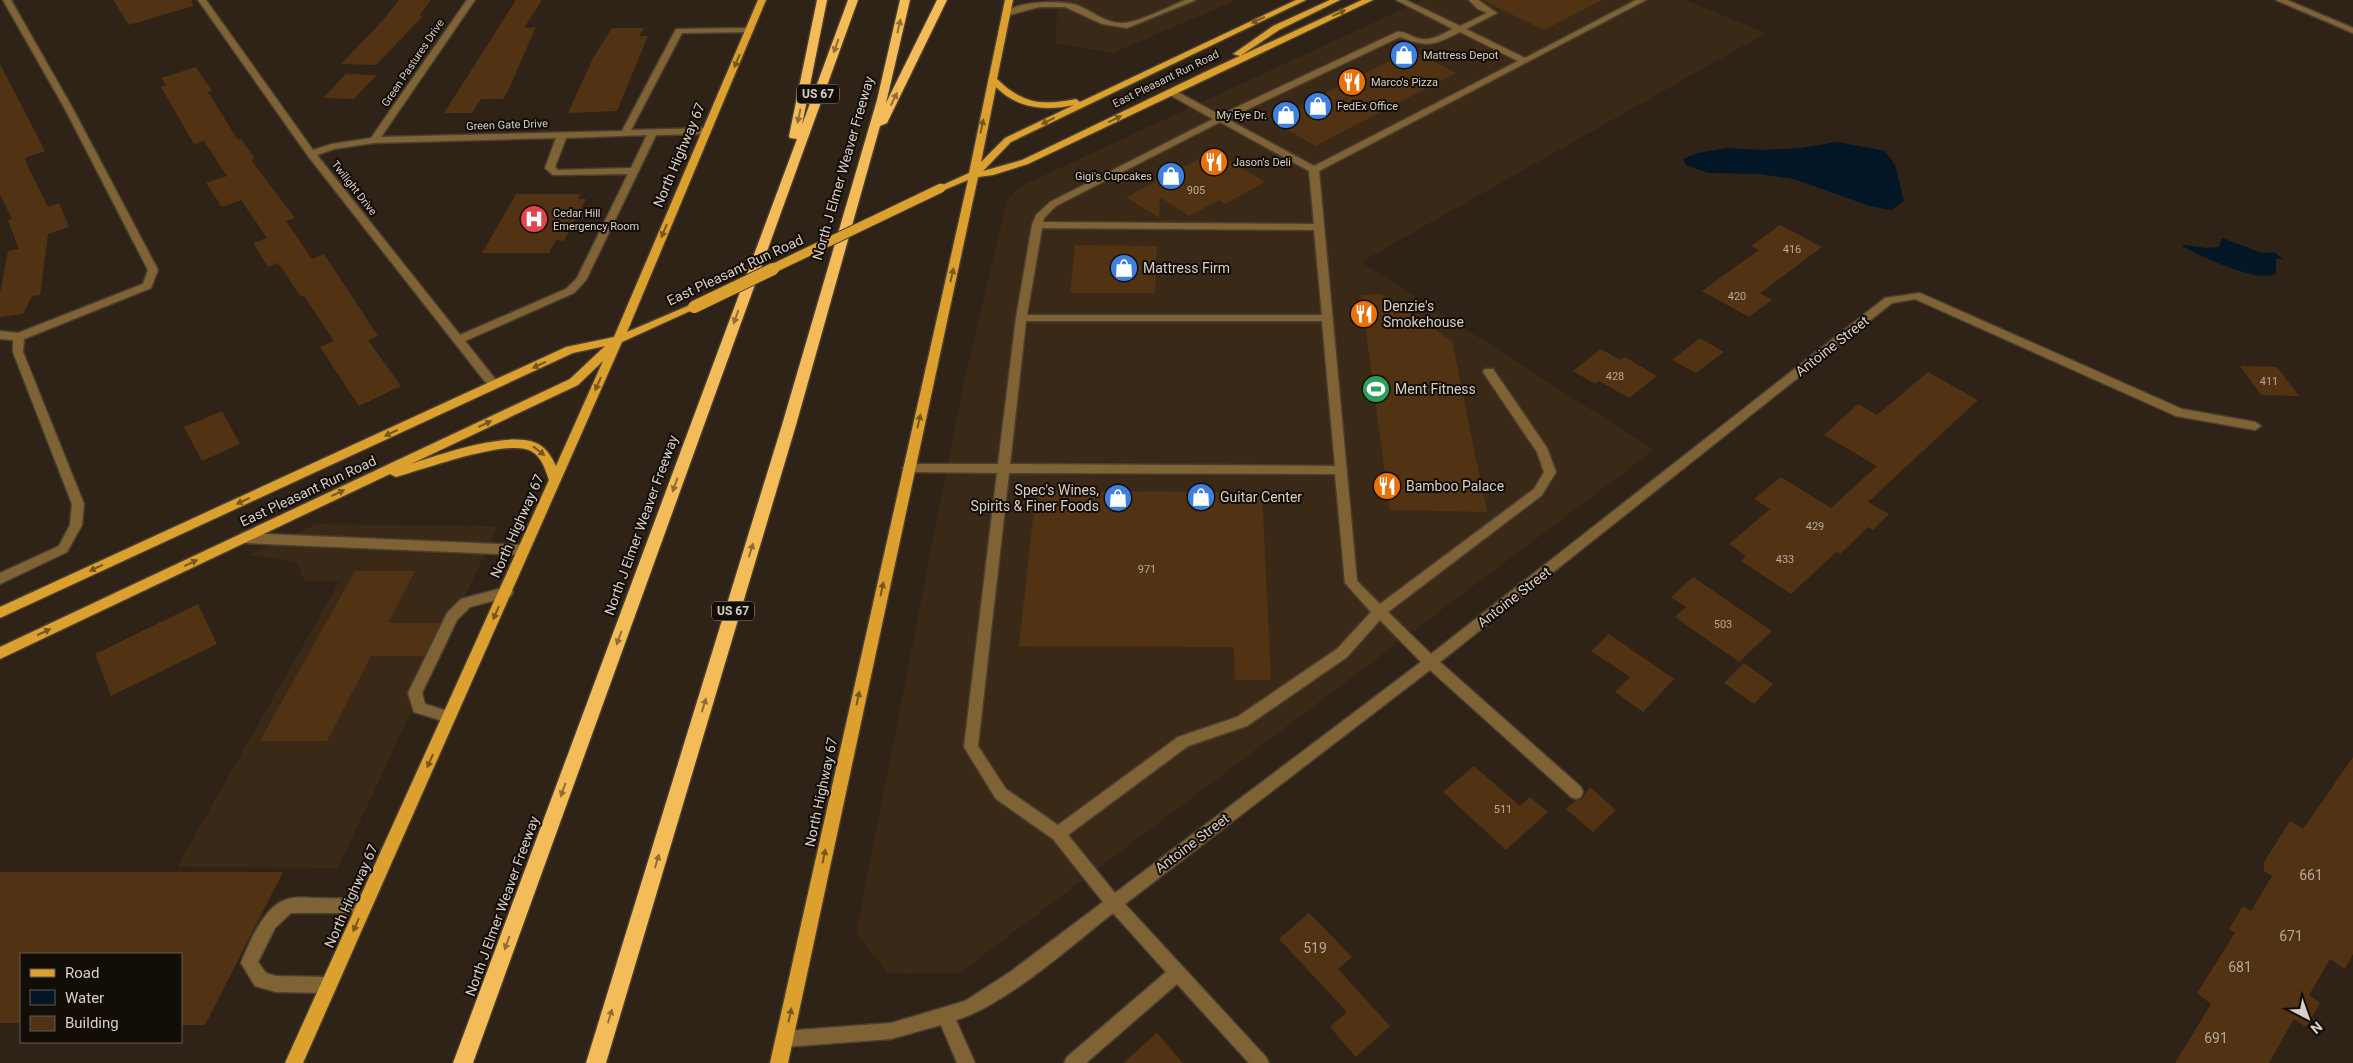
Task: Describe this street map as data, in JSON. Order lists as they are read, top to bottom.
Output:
{
  "streets": {
    "highway": ["US 67", "North J Elmer Weaver Freeway"],
    "main road": ["East Pleasant Run Road", "North Highway 67"],
    "street": [
      "Green Pastures Drive",
      "Green Gate Drive",
      "Twilight Drive",
      "Antoine Street"
    ]
  },
  "crossings": [
    ["Green Pastures Drive", "Green Gate Drive"],
    ["East Pleasant Run Road", "North Highway 67"],
    ["East Pleasant Run Road", "Twilight Drive"],
    ["Green Gate Drive", "North Highway 67"],
    ["Green Gate Drive", "Twilight Drive"],
    ["North Highway 67", "Antoine Street"]
  ],
  "places": {
    "shop": [
      "Mattress Depot",
      "FedEx Office",
      "My Eye Dr.",
      "Gigi's Cupcakes",
      "Mattress Firm",
      "Guitar Center",
      "Spec's Wines, Spirits & Finer Foods"
    ],
    "restaurant": [
      "Marco's Pizza",
      "Jason's Deli",
      "Denzie's Smokehouse",
      "Bamboo Palace"
    ],
    "hospital": ["Cedar Hill Emergency Room"],
    "sports": ["Ment Fitness"]
  },
  "house_numbers": [
    "905",
    "416",
    "420",
    "428",
    "411",
    "429",
    "433",
    "971",
    "503",
    "511",
    "661",
    "671",
    "519",
    "681",
    "691"
  ],
  "legend": ["Road", "Water", "Building"],
  "north": "bottom right"
}
